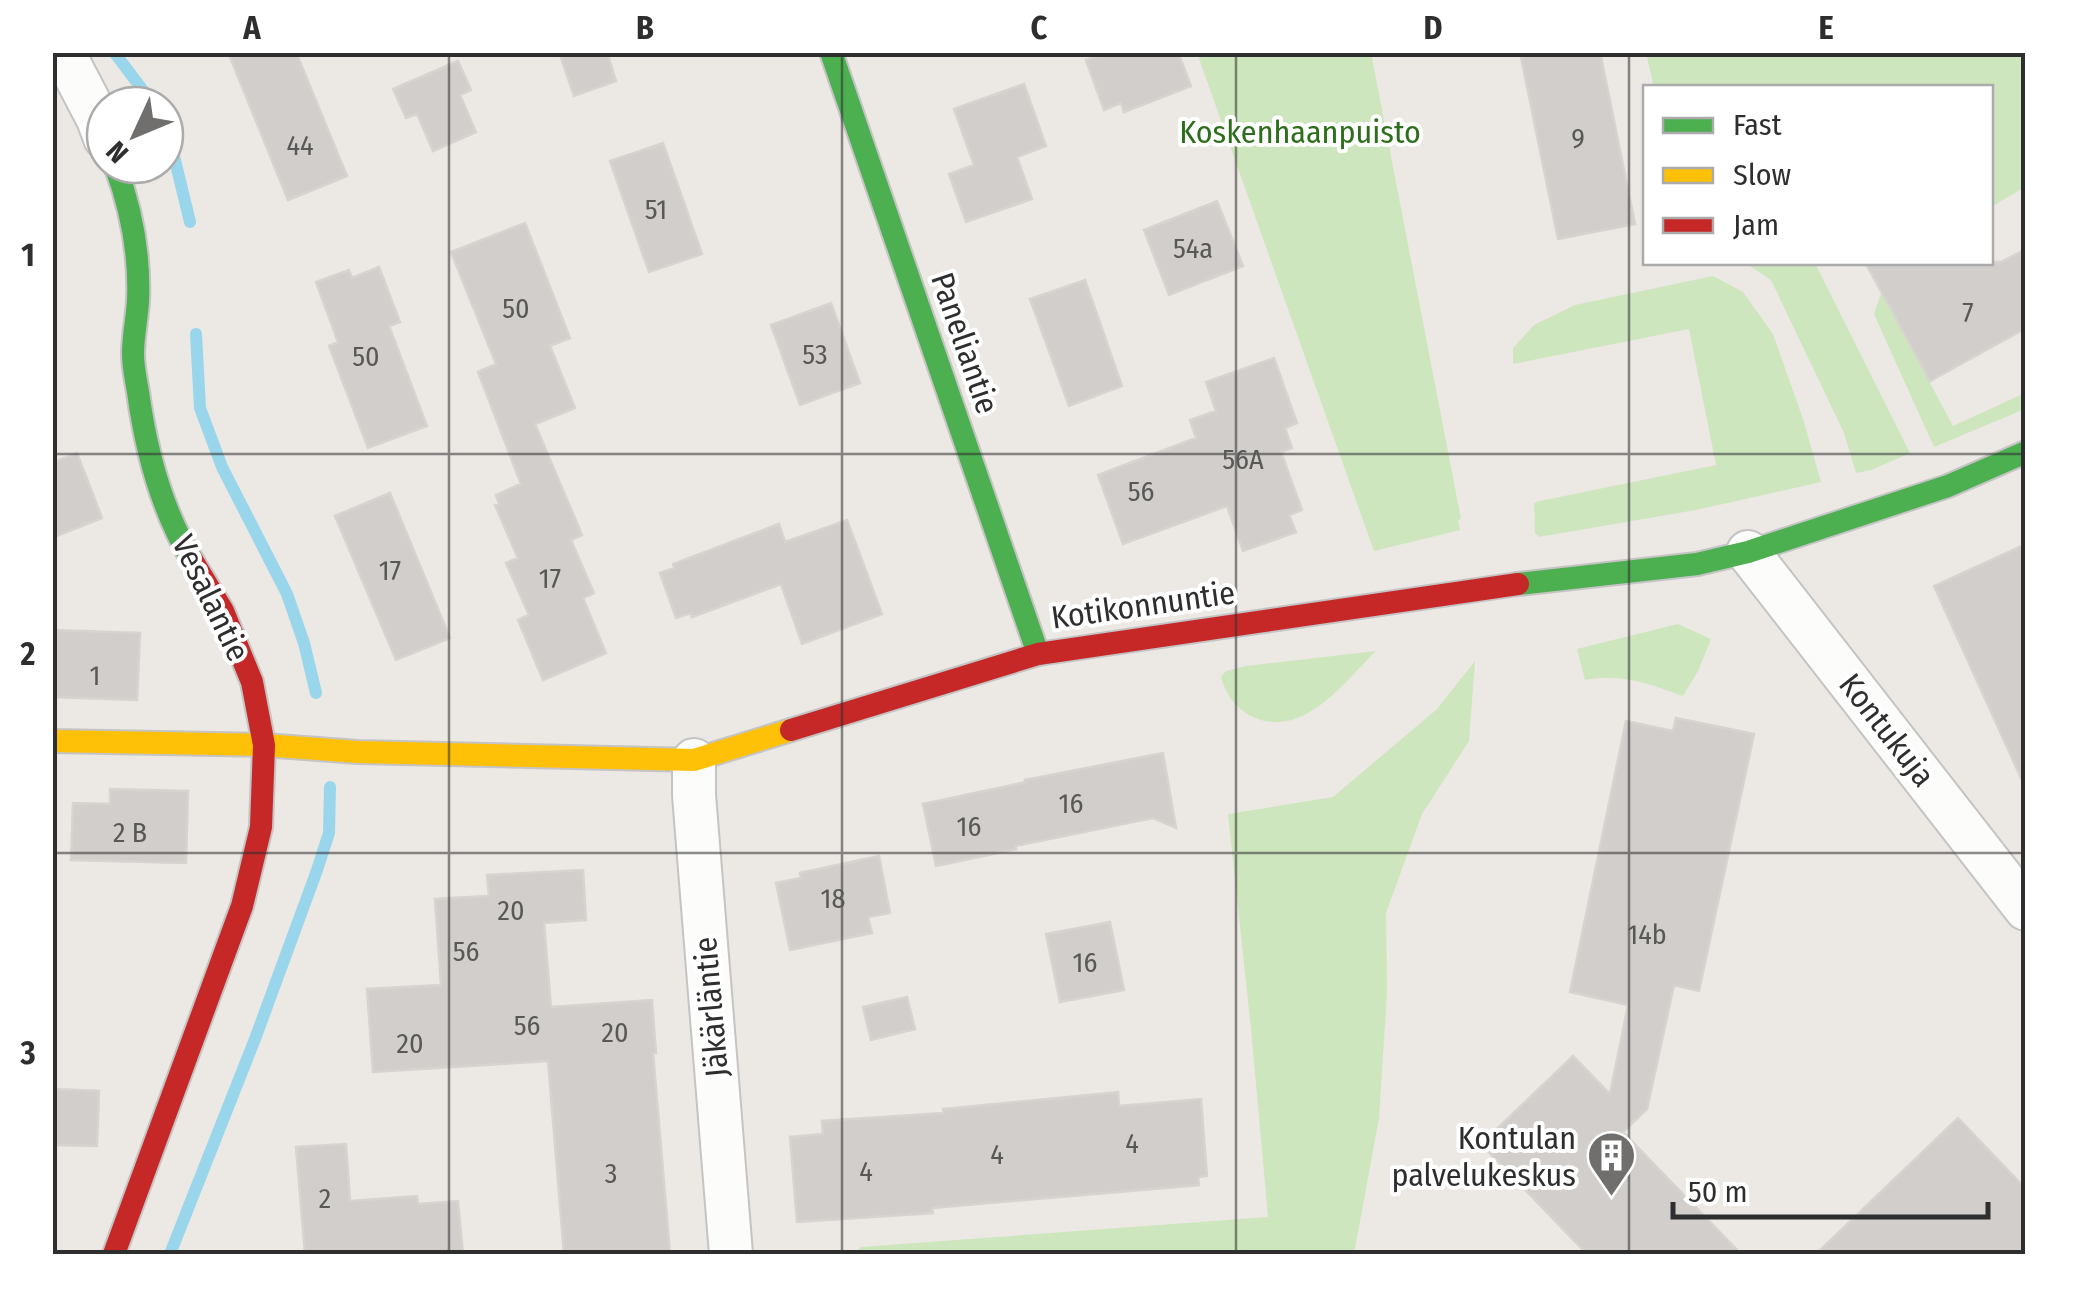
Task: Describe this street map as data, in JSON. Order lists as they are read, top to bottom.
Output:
{
  "streets": {
    "street": [
      "Paneliantie",
      "Vesalantie",
      "Kotikonnuntie",
      "Kontukuja",
      "Jäkärläntie"
    ]
  },
  "crossings": [
    ["Paneliantie", "Kotikonnuntie"],
    ["Vesalantie", "Kotikonnuntie"],
    ["Kotikonnuntie", "Kontukuja"],
    ["Kotikonnuntie", "Jäkärläntie"]
  ],
  "parks": ["Koskenhaanpuisto"],
  "places": {
    "building": ["Kontulan palvelukeskus"]
  },
  "house_numbers": [
    "9",
    "44",
    "51",
    "54a",
    "50",
    "7",
    "53",
    "50",
    "56A",
    "56",
    "17",
    "17",
    "1",
    "16",
    "16",
    "2 B",
    "18",
    "20",
    "14b",
    "56",
    "16",
    "56",
    "20",
    "20",
    "4",
    "4",
    "4",
    "3",
    "2"
  ],
  "legend": ["Fast", "Slow", "Jam"],
  "scale_bar": "50 m",
  "north": "bottom left",
  "grid": {
    "columns": [
      "A",
      "B",
      "C",
      "D",
      "E"
    ],
    "rows": ["1", "2", "3"]
  }
}
